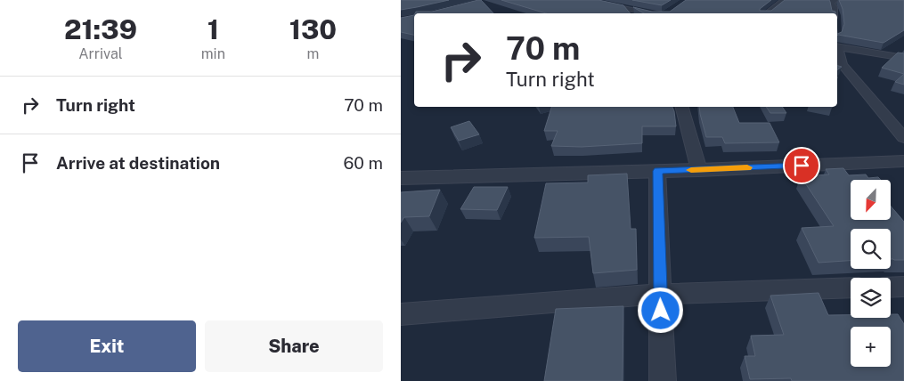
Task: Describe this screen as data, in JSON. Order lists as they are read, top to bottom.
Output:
{
  "north": "bottom left",
  "page": {
    "eta": [
      "21:39",
      "Arrival",
      "1",
      "min",
      "130",
      "m"
    ],
    "turn": ["70 m", "Turn right"],
    "list": [
      {
        "name": "Turn right",
        "value": "70 m"
      },
      {
        "name": "Arrive at destination",
        "value": "60 m"
      }
    ],
    "map_buttons": "+",
    "buttons": ["Exit", "Share"]
  }
}
